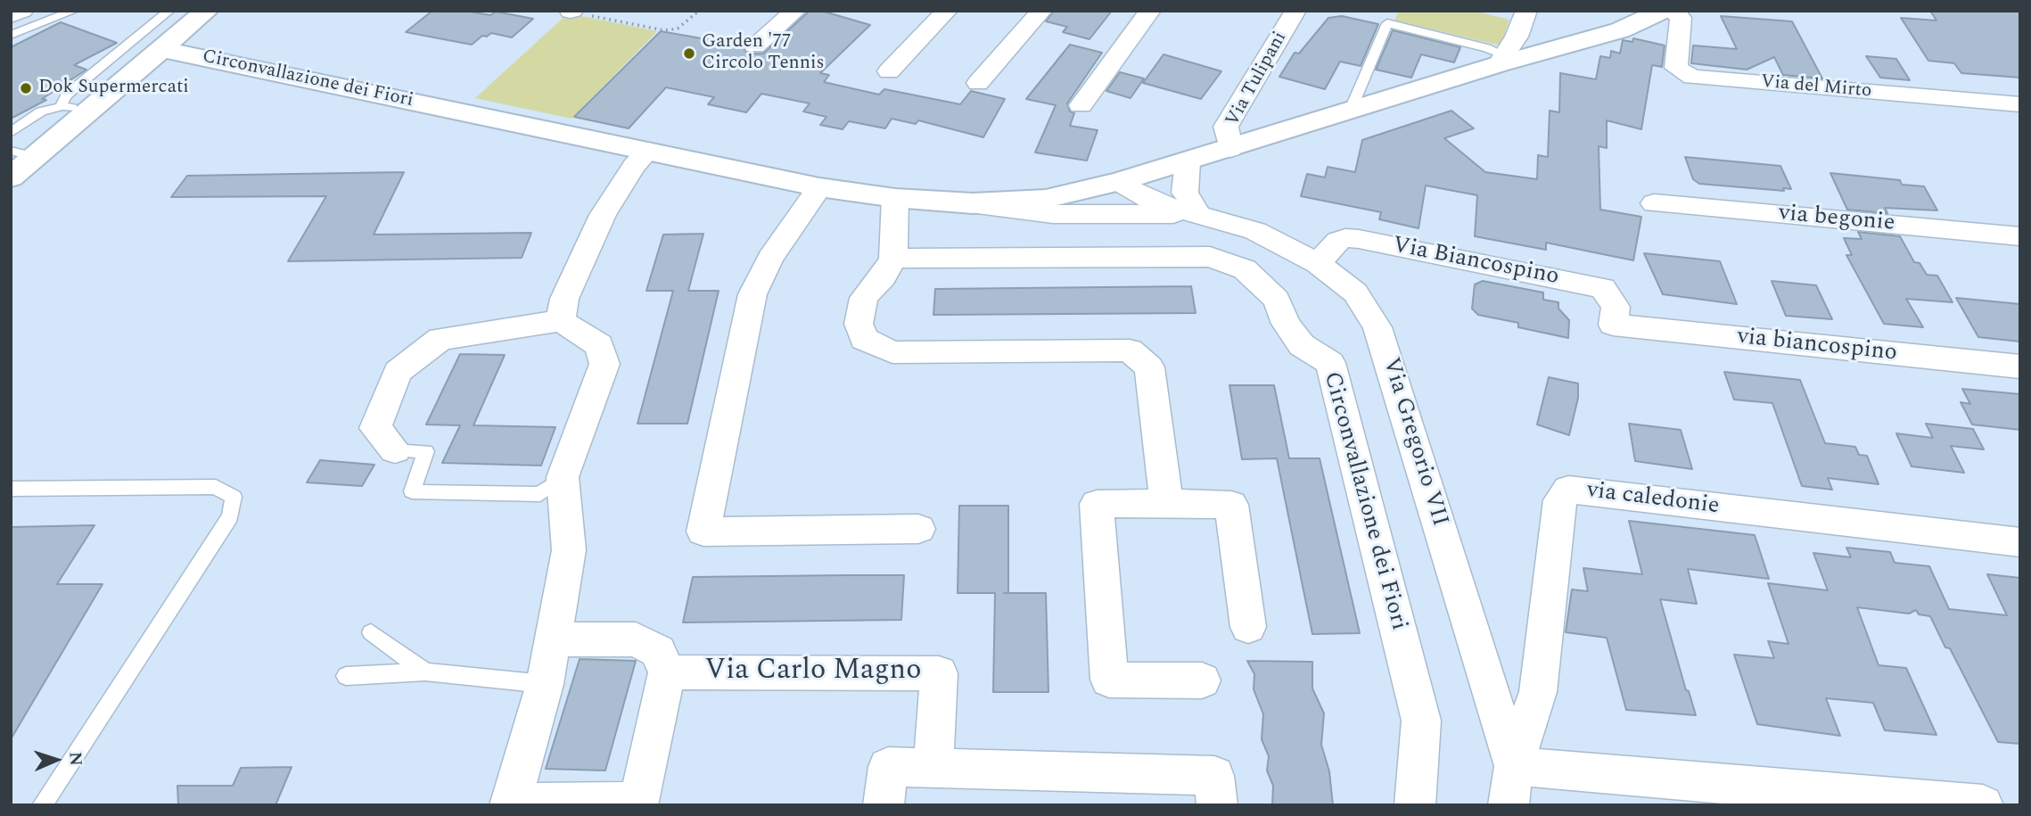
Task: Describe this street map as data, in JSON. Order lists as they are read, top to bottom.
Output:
{
  "streets": {
    "street": [
      "Circonvallazione dei Fiori",
      "Via Tulipani",
      "Via del Mirto",
      "via begonie",
      "Via Biancospino",
      "via biancospino",
      "Via Gregorio VII",
      "via caledonie",
      "Via Carlo Magno"
    ]
  },
  "crossings": [
    ["Circonvallazione dei Fiori", "Via Tulipani"],
    ["Circonvallazione dei Fiori", "Via Gregorio VII"],
    ["Via Biancospino", "via biancospino"],
    ["Via Biancospino", "Via Gregorio VII"],
    ["Via Gregorio VII", "via caledonie"]
  ],
  "places": ["Garden '77 Circolo Tennis", "Dok Supermercati"],
  "north": "right"
}
